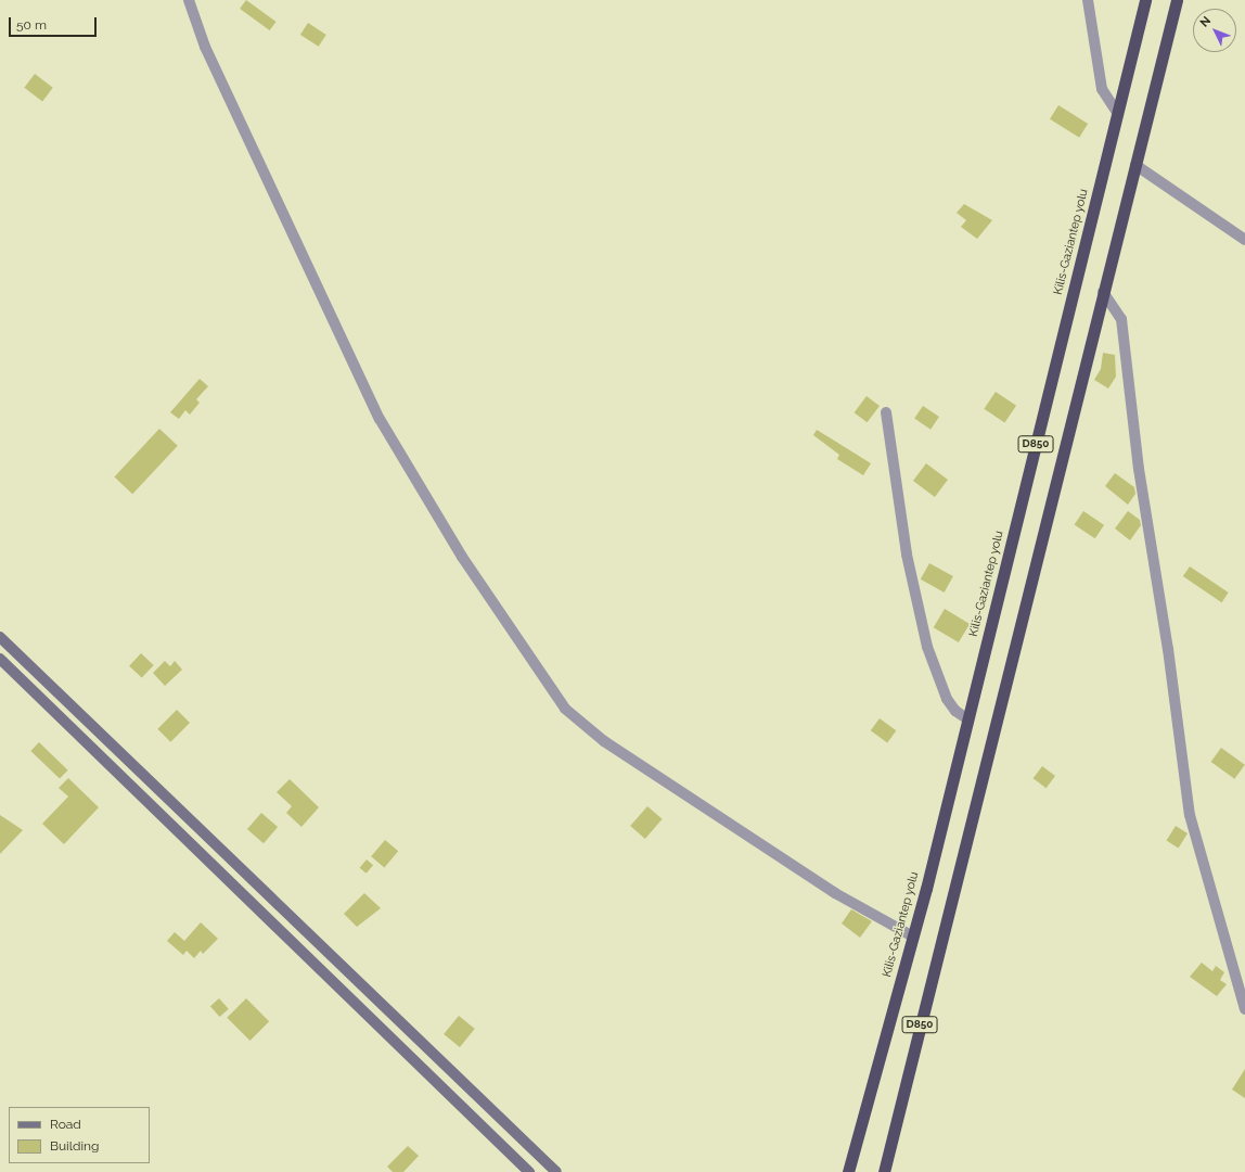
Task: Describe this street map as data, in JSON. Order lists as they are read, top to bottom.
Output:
{
  "streets": {
    "highway": ["Kilis-Gaziantep yolu", "D850"]
  },
  "legend": ["Road", "Building"],
  "scale_bar": "50 m",
  "north": "top left"
}
